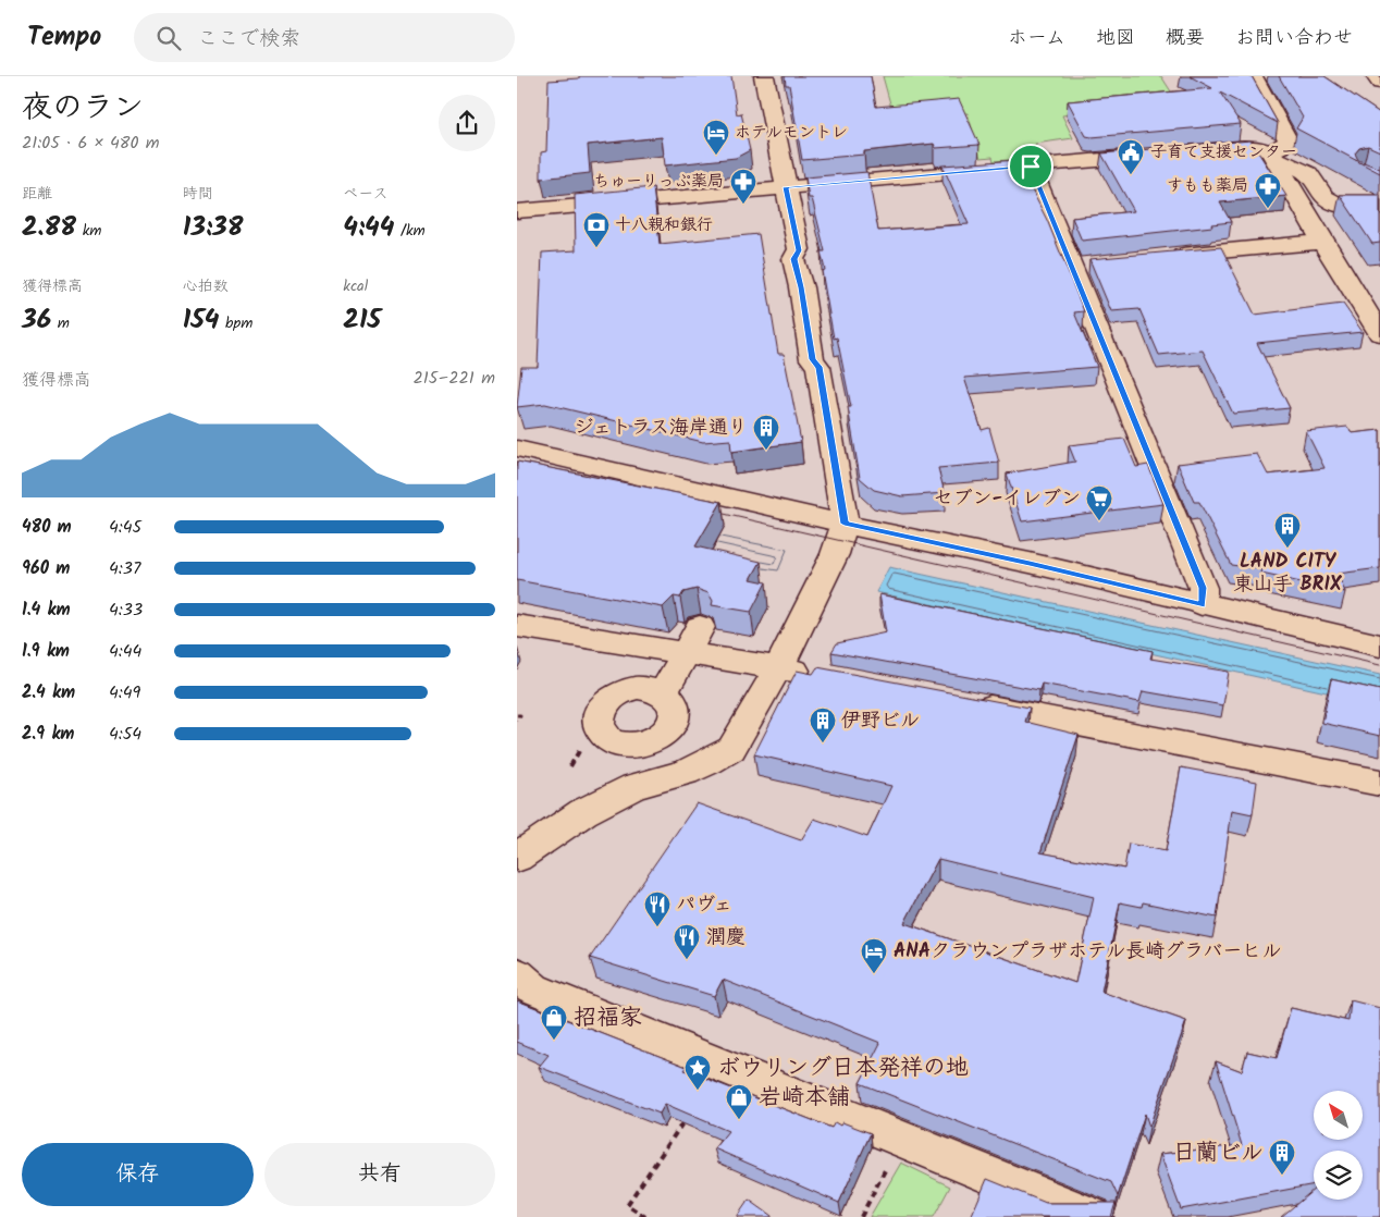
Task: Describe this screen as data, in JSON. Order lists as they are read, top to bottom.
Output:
{
  "places": {
    "hotel": ["ホテルモントレ", "ANAクラウンプラザホテル長崎グラバーヒル"],
    "public building": ["子育て支援センター"],
    "pharmacy": ["ちゅーりっぷ薬局", "すもも薬局"],
    "bank": ["十八親和銀行"],
    "building": [
      "ジェトラス海岸通り",
      "LAND CITY 東山手 BRIX",
      "伊野ビル",
      "日蘭ビル"
    ],
    "supermarket": ["セブン-イレブン"],
    "restaurant": ["パヴェ", "潤慶"],
    "shop": ["招福家", "岩崎本舗"],
    "place": ["ボウリング日本発祥の地"]
  },
  "north": "top left",
  "page": {
    "header": "Tempo",
    "search": "ここで検索",
    "nav": [
      "ホーム",
      "地図",
      "概要",
      "お問い合わせ"
    ],
    "heading": ["夜のラン", "21:05 · 6 × 480 m"],
    "stats": [
      ["距離", "2.88 km"],
      ["時間", "13:38"],
      ["ペース", "4:44 /km"],
      ["獲得標高", "36 m"],
      ["心拍数", "154 bpm"],
      ["kcal", "215"]
    ],
    "chart": ["獲得標高", "215–221 m"],
    "list": [
      {
        "name": "480 m",
        "note": "4:45"
      },
      {
        "name": "960 m",
        "note": "4:37"
      },
      {
        "name": "1.4 km",
        "note": "4:33"
      },
      {
        "name": "1.9 km",
        "note": "4:44"
      },
      {
        "name": "2.4 km",
        "note": "4:49"
      },
      {
        "name": "2.9 km",
        "note": "4:54"
      }
    ],
    "buttons": ["保存", "共有"]
  }
}
